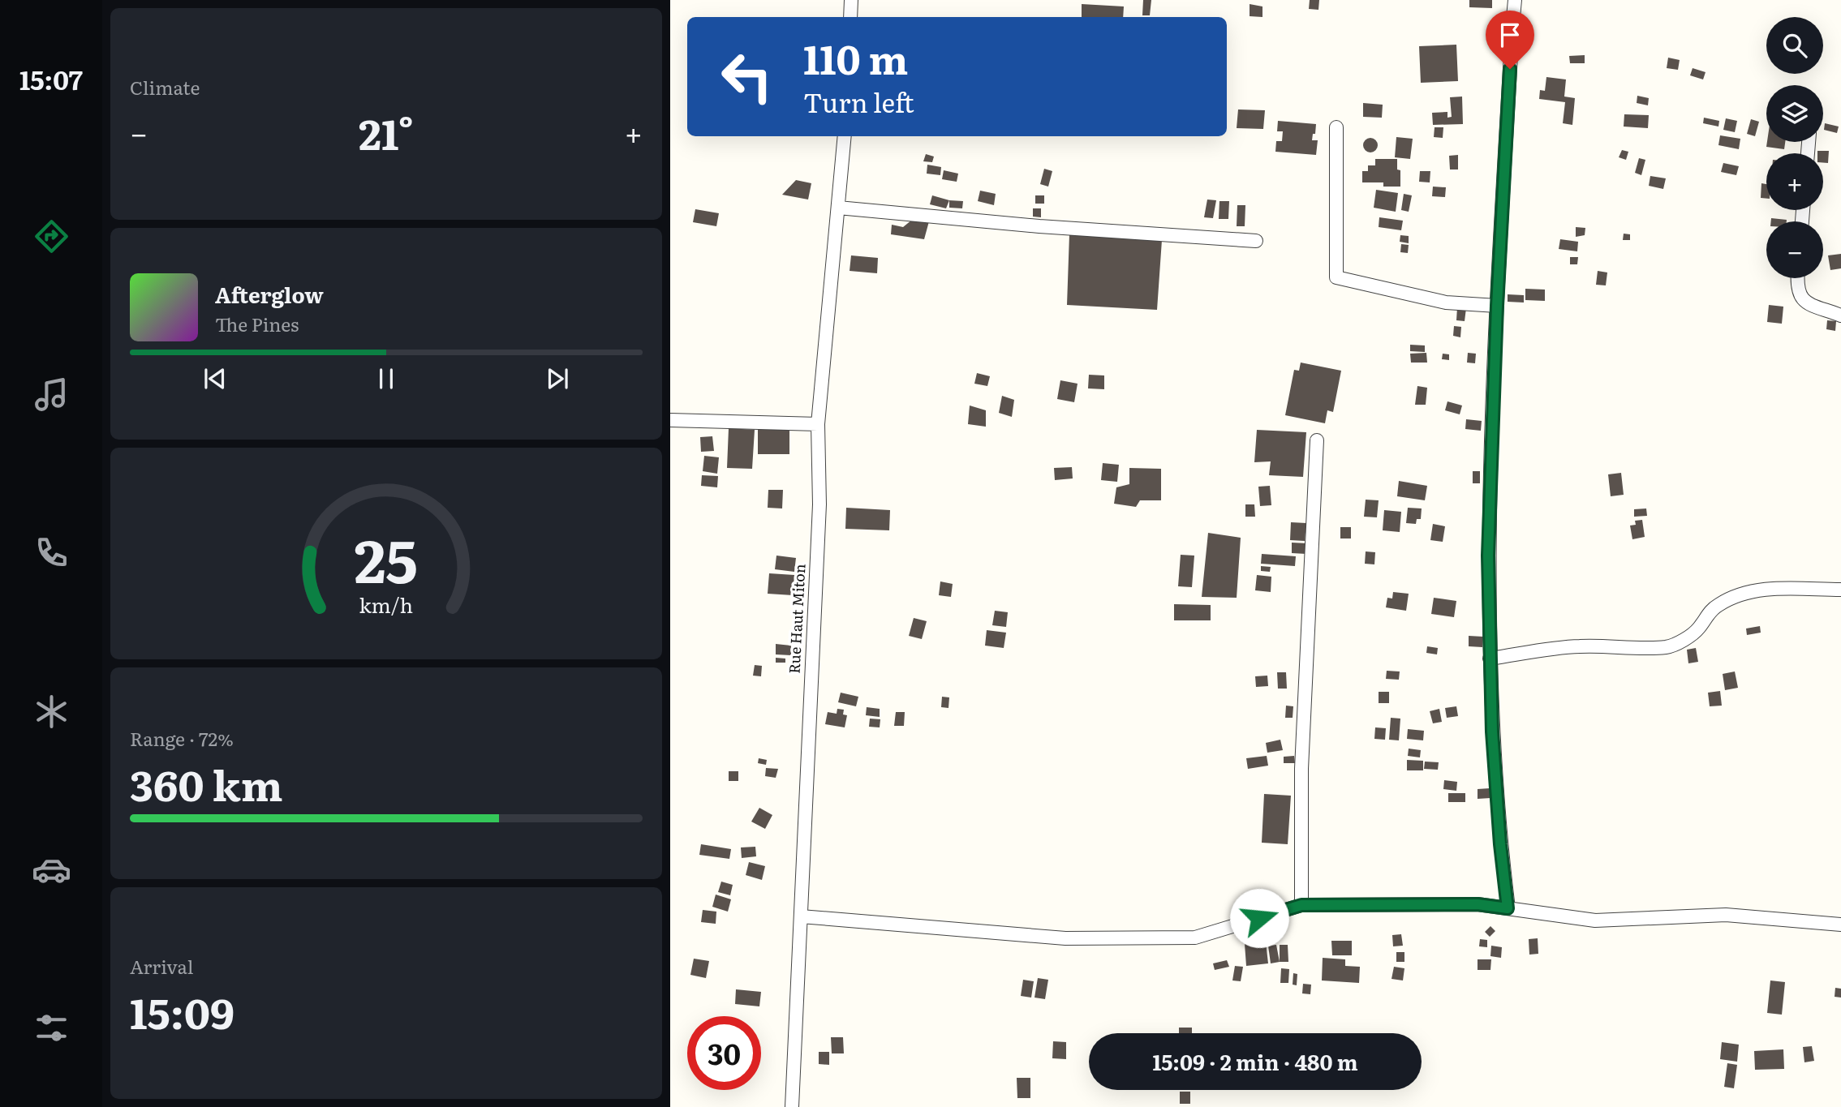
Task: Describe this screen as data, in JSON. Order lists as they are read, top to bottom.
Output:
{
  "streets": {
    "street": ["Rue Haut Miton"]
  },
  "page": {
    "tabs": "15:07",
    "tile": [
      "Climate",
      ["Range · 72%", "360 km"],
      ["Arrival", "15:09"]
    ],
    "map_buttons": ["+", "−"],
    "turn": ["110 m", "Turn left"],
    "heat": ["−", "21°", "+"],
    "song": ["Afterglow", "The Pines"],
    "limit": "30",
    "trip": "15:09 · 2 min · 480 m",
    "gauge": ["25", "km/h"]
  }
}
